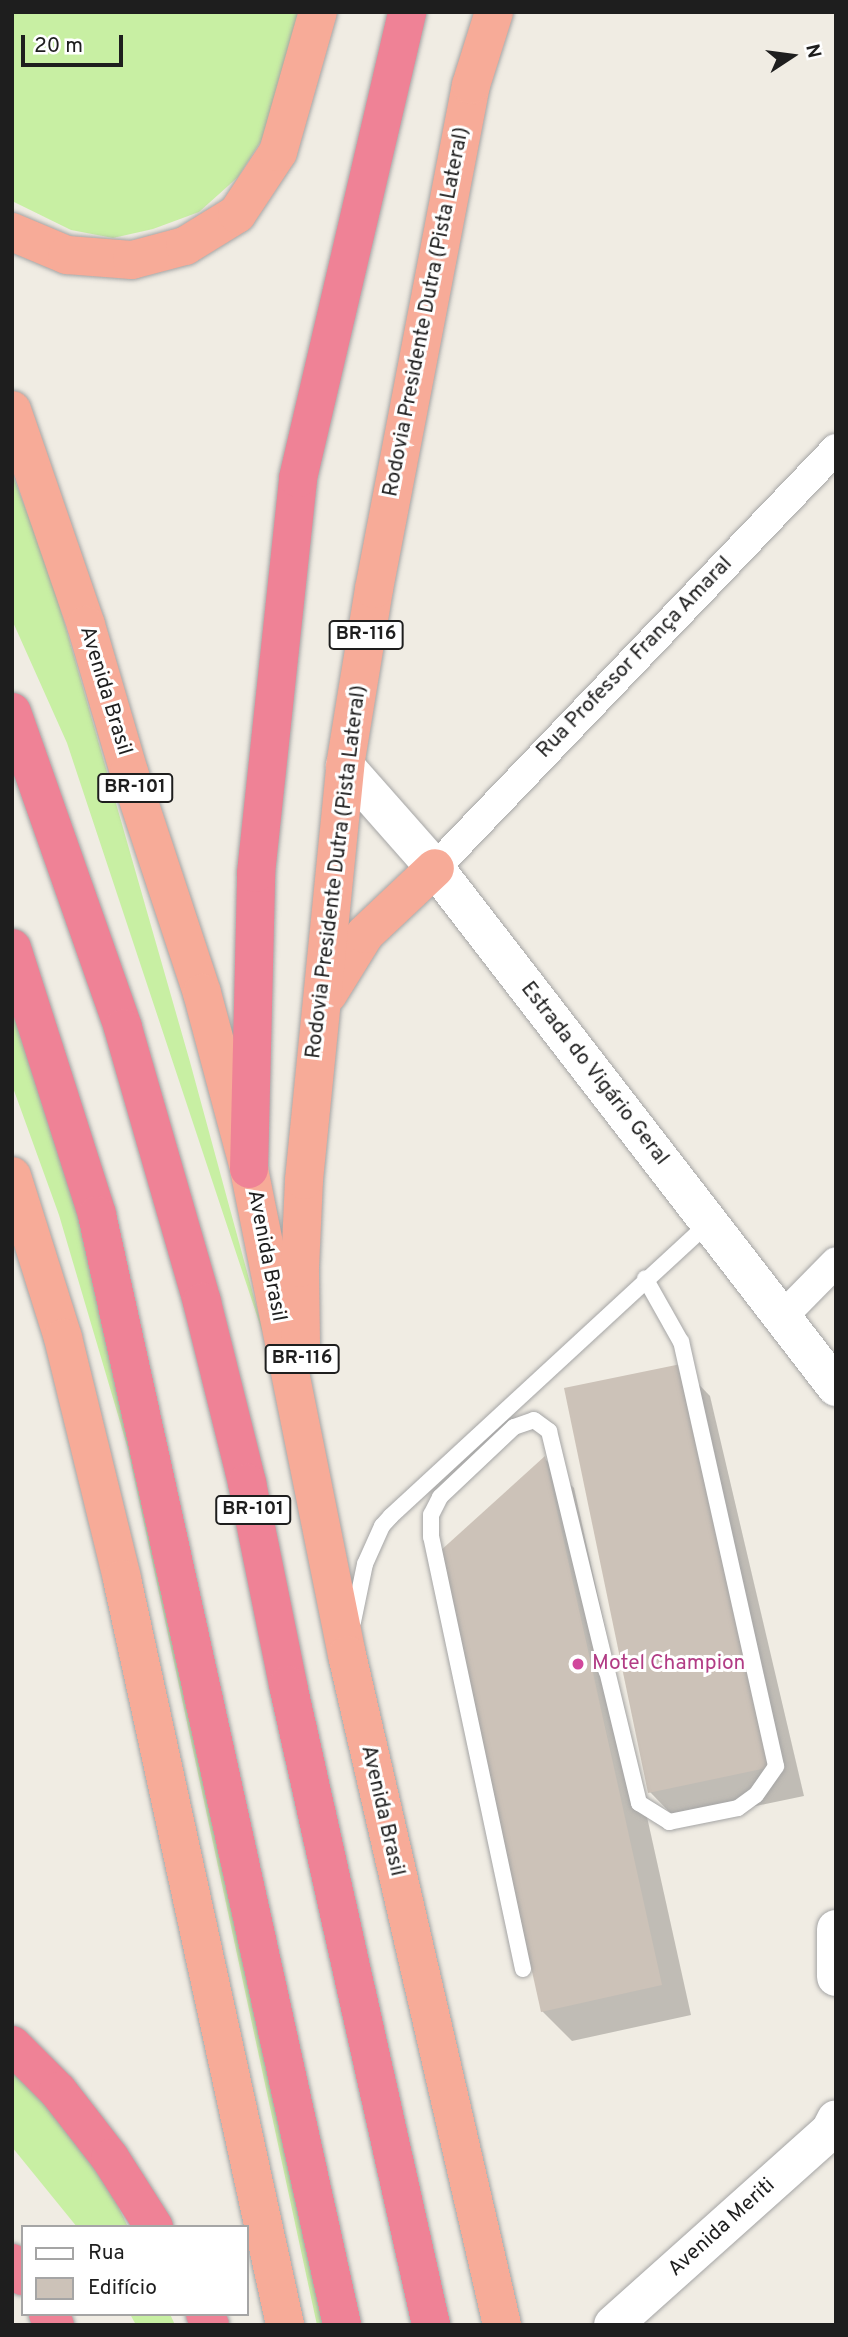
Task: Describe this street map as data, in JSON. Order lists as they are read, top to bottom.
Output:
{
  "streets": {
    "highway": [
      "Rodovia Presidente Dutra (Pista Lateral)",
      "BR-116",
      "Avenida Brasil",
      "BR-101"
    ],
    "street": ["Rua Professor França Amaral", "Estrada do Vigário Geral", "Avenida Meriti"]
  },
  "crossings": [
    ["Rodovia Presidente Dutra (Pista Lateral)", "Avenida Brasil"],
    ["Rodovia Presidente Dutra (Pista Lateral)", "Estrada do Vigário Geral"],
    ["Rua Professor França Amaral", "Estrada do Vigário Geral"]
  ],
  "places": ["Motel Champion"],
  "legend": ["Rua", "Edifício"],
  "scale_bar": "20 m",
  "north": "right"
}
